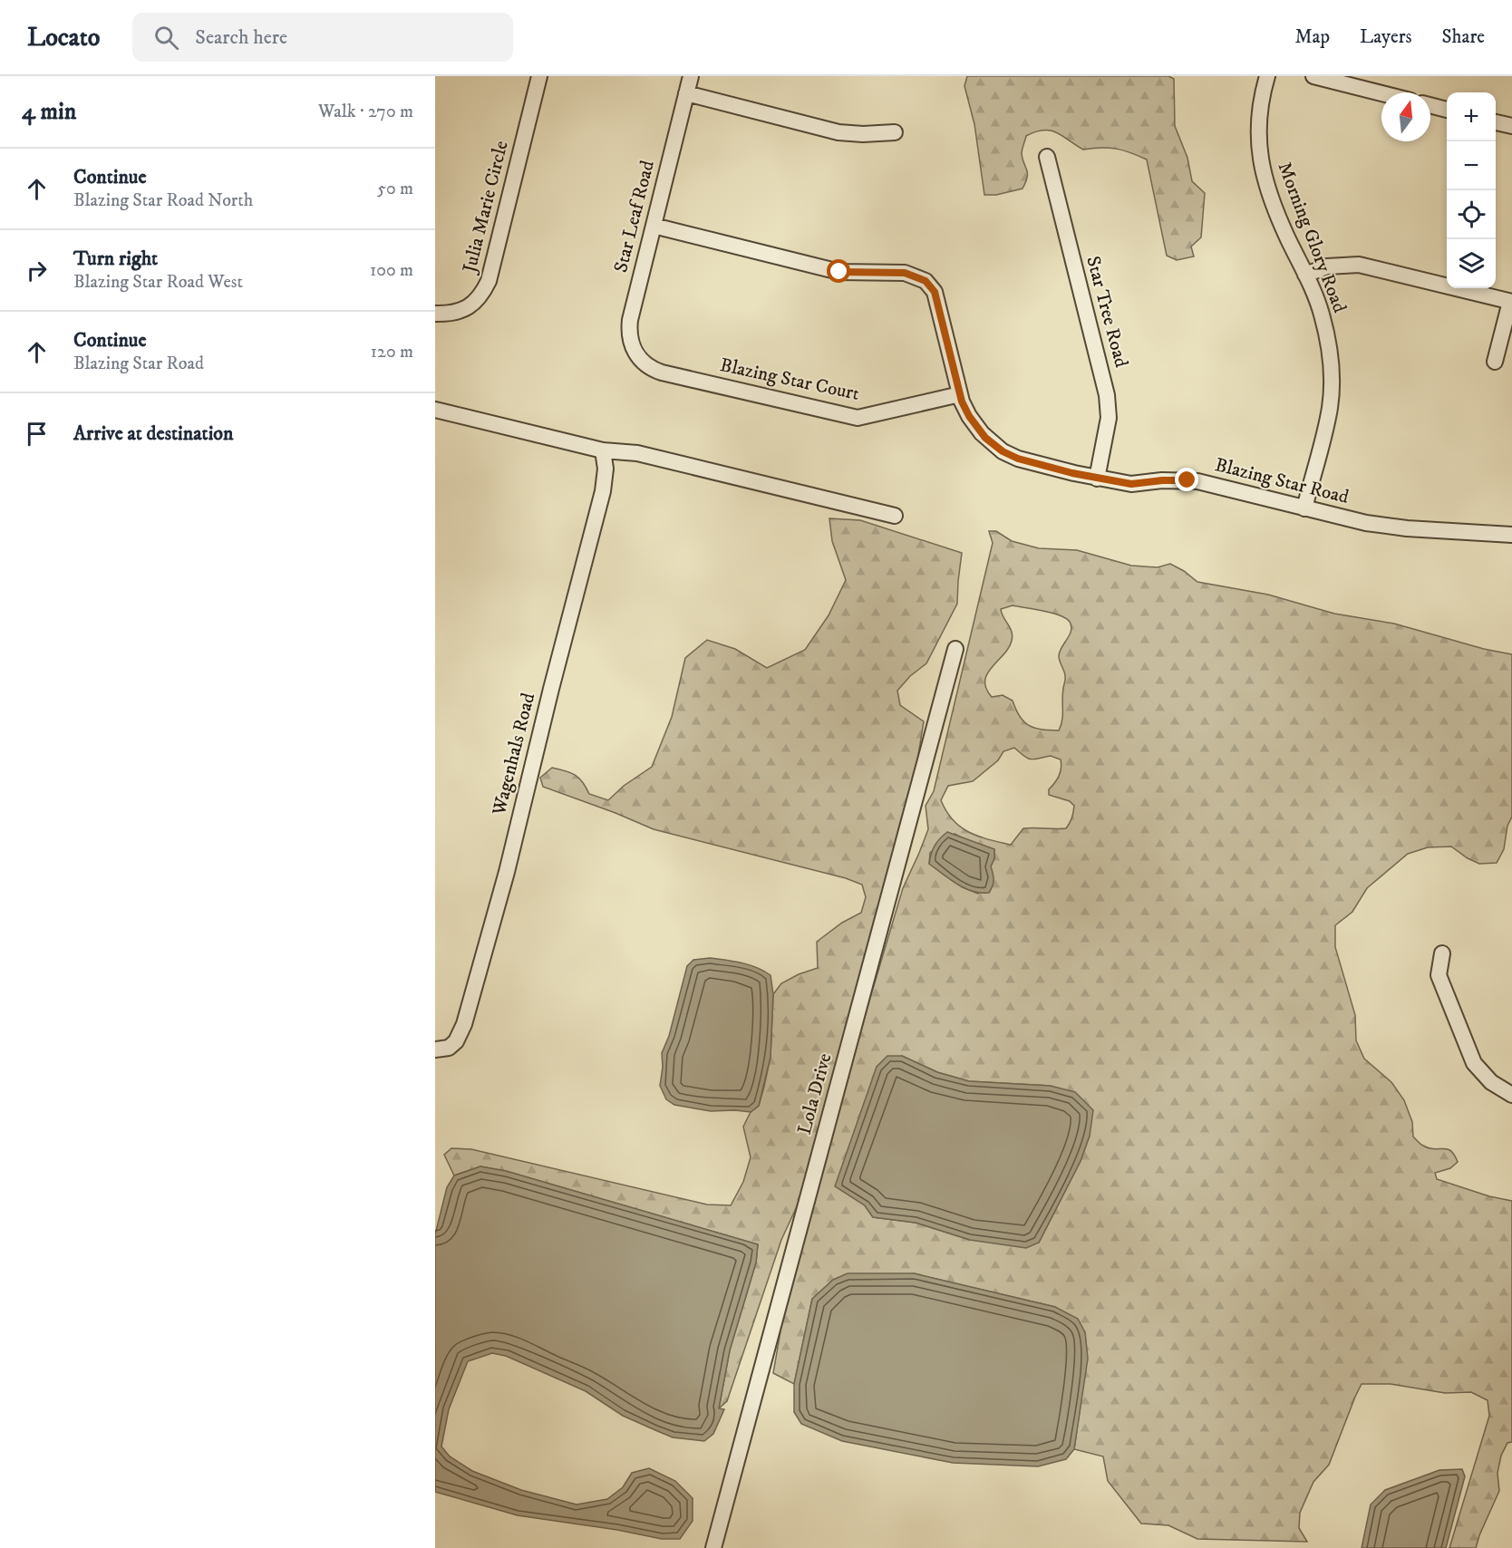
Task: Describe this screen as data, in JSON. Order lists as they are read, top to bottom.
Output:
{
  "streets": {
    "street": [
      "Julia Marie Circle",
      "Star Leaf Road",
      "Morning Glory Road",
      "Star Tree Road",
      "Blazing Star Court",
      "Blazing Star Road",
      "Wagenhals Road",
      "Lola Drive"
    ]
  },
  "crossings": [
    ["Star Leaf Road", "Blazing Star Court"],
    ["Star Leaf Road", "Blazing Star Road"],
    ["Morning Glory Road", "Blazing Star Road"],
    ["Star Tree Road", "Blazing Star Road"],
    ["Blazing Star Court", "Blazing Star Road"]
  ],
  "north": "top",
  "page": {
    "header": "Locato",
    "search": "Search here",
    "nav": ["Map", "Layers", "Share"],
    "heading": ["4 min", "Walk · 270 m"],
    "map_buttons": ["+", "−"],
    "list": [
      ["Continue", "Blazing Star Road North", "50 m"],
      ["Turn right", "Blazing Star Road West", "100 m"],
      ["Continue", "Blazing Star Road", "120 m"],
      "Arrive at destination"
    ]
  }
}
